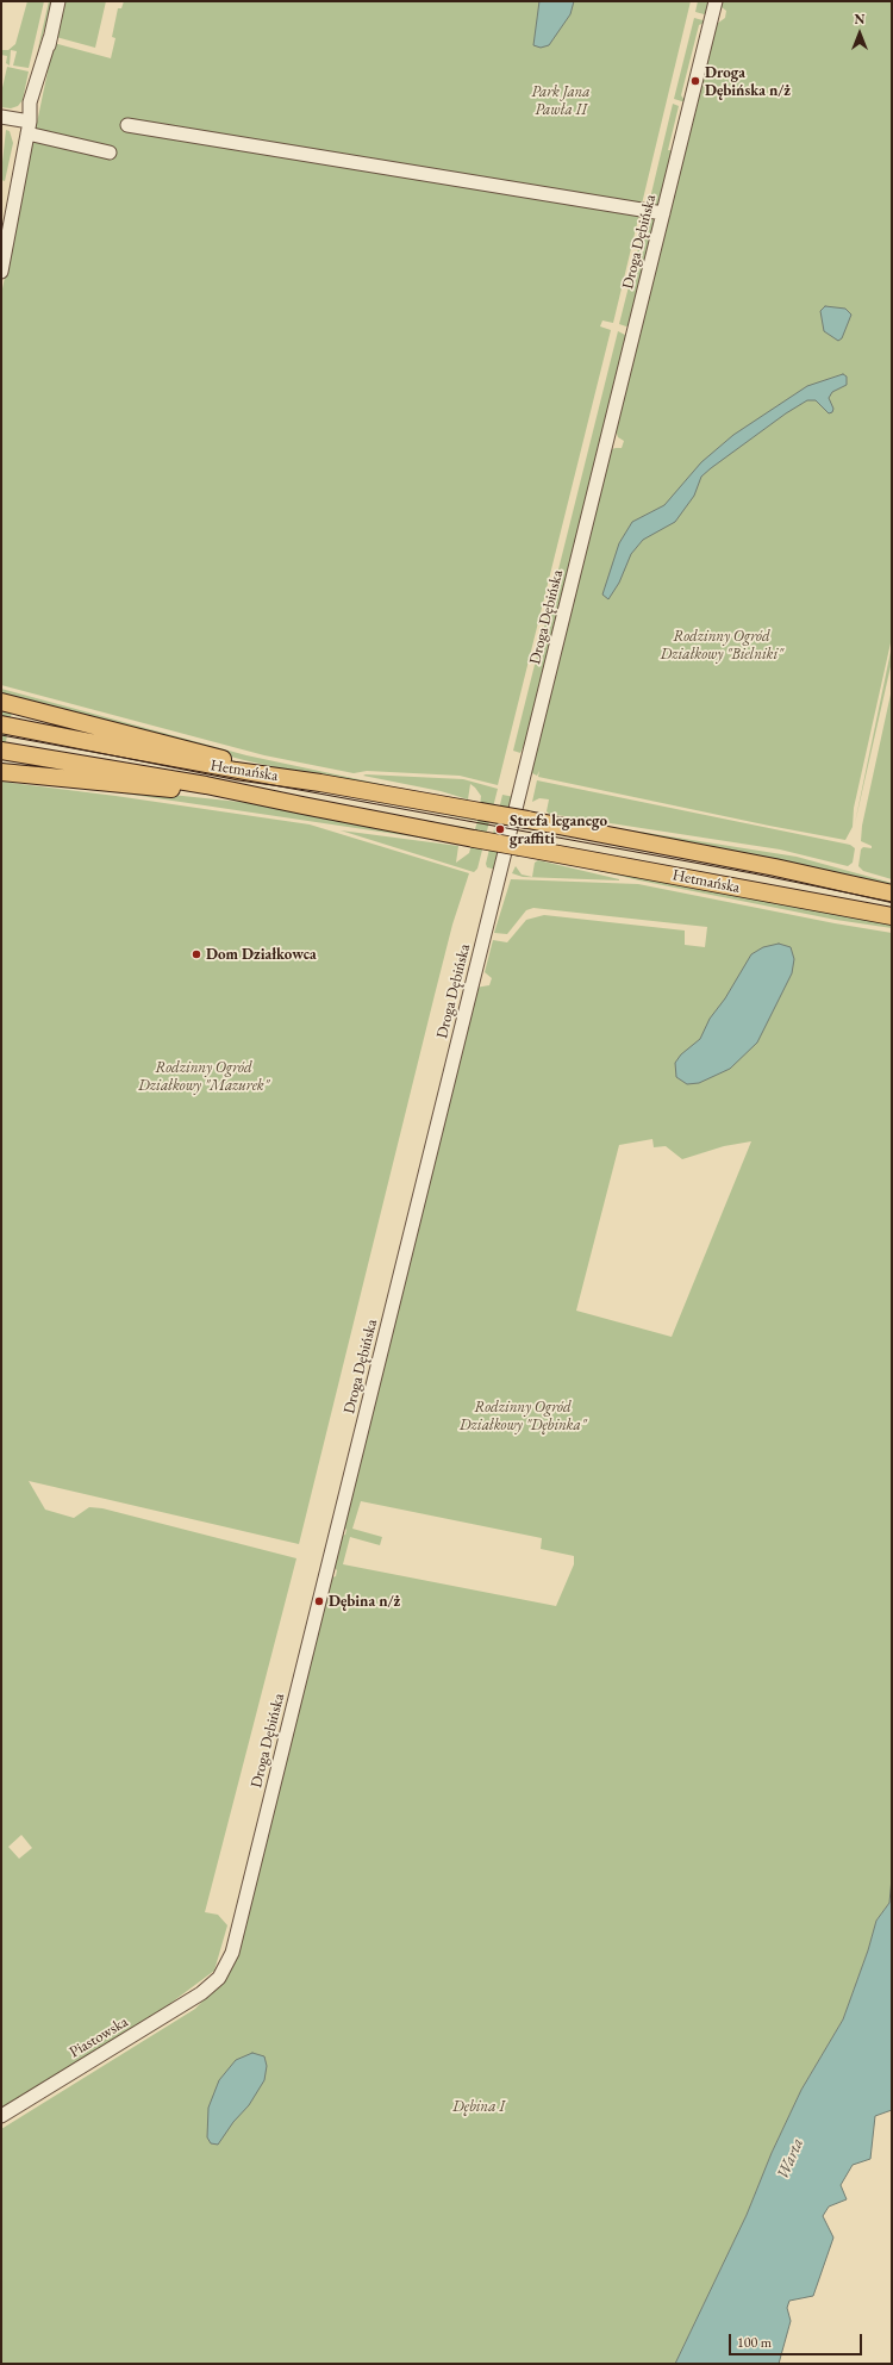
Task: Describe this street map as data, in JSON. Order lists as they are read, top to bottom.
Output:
{
  "streets": {
    "main road": ["Hetmańska"],
    "street": ["Droga Dębińska", "Piastowska"]
  },
  "crossings": [
    ["Droga Dębińska", "Piastowska"]
  ],
  "water": ["Warta"],
  "parks": [
    "Park Jana Pawła II",
    "Rodzinny Ogród Działkowy \"Bielniki\"",
    "Rodzinny Ogród Działkowy \"Mazurek\"",
    "Rodzinny Ogród Działkowy \"Dębinka\"",
    "Dębina I"
  ],
  "places": [
    "Droga Dębińska n/ż",
    "Strefa leganego graffiti",
    "Dom Działkowca",
    "Dębina n/ż"
  ],
  "scale_bar": "100 m",
  "north": "top"
}
